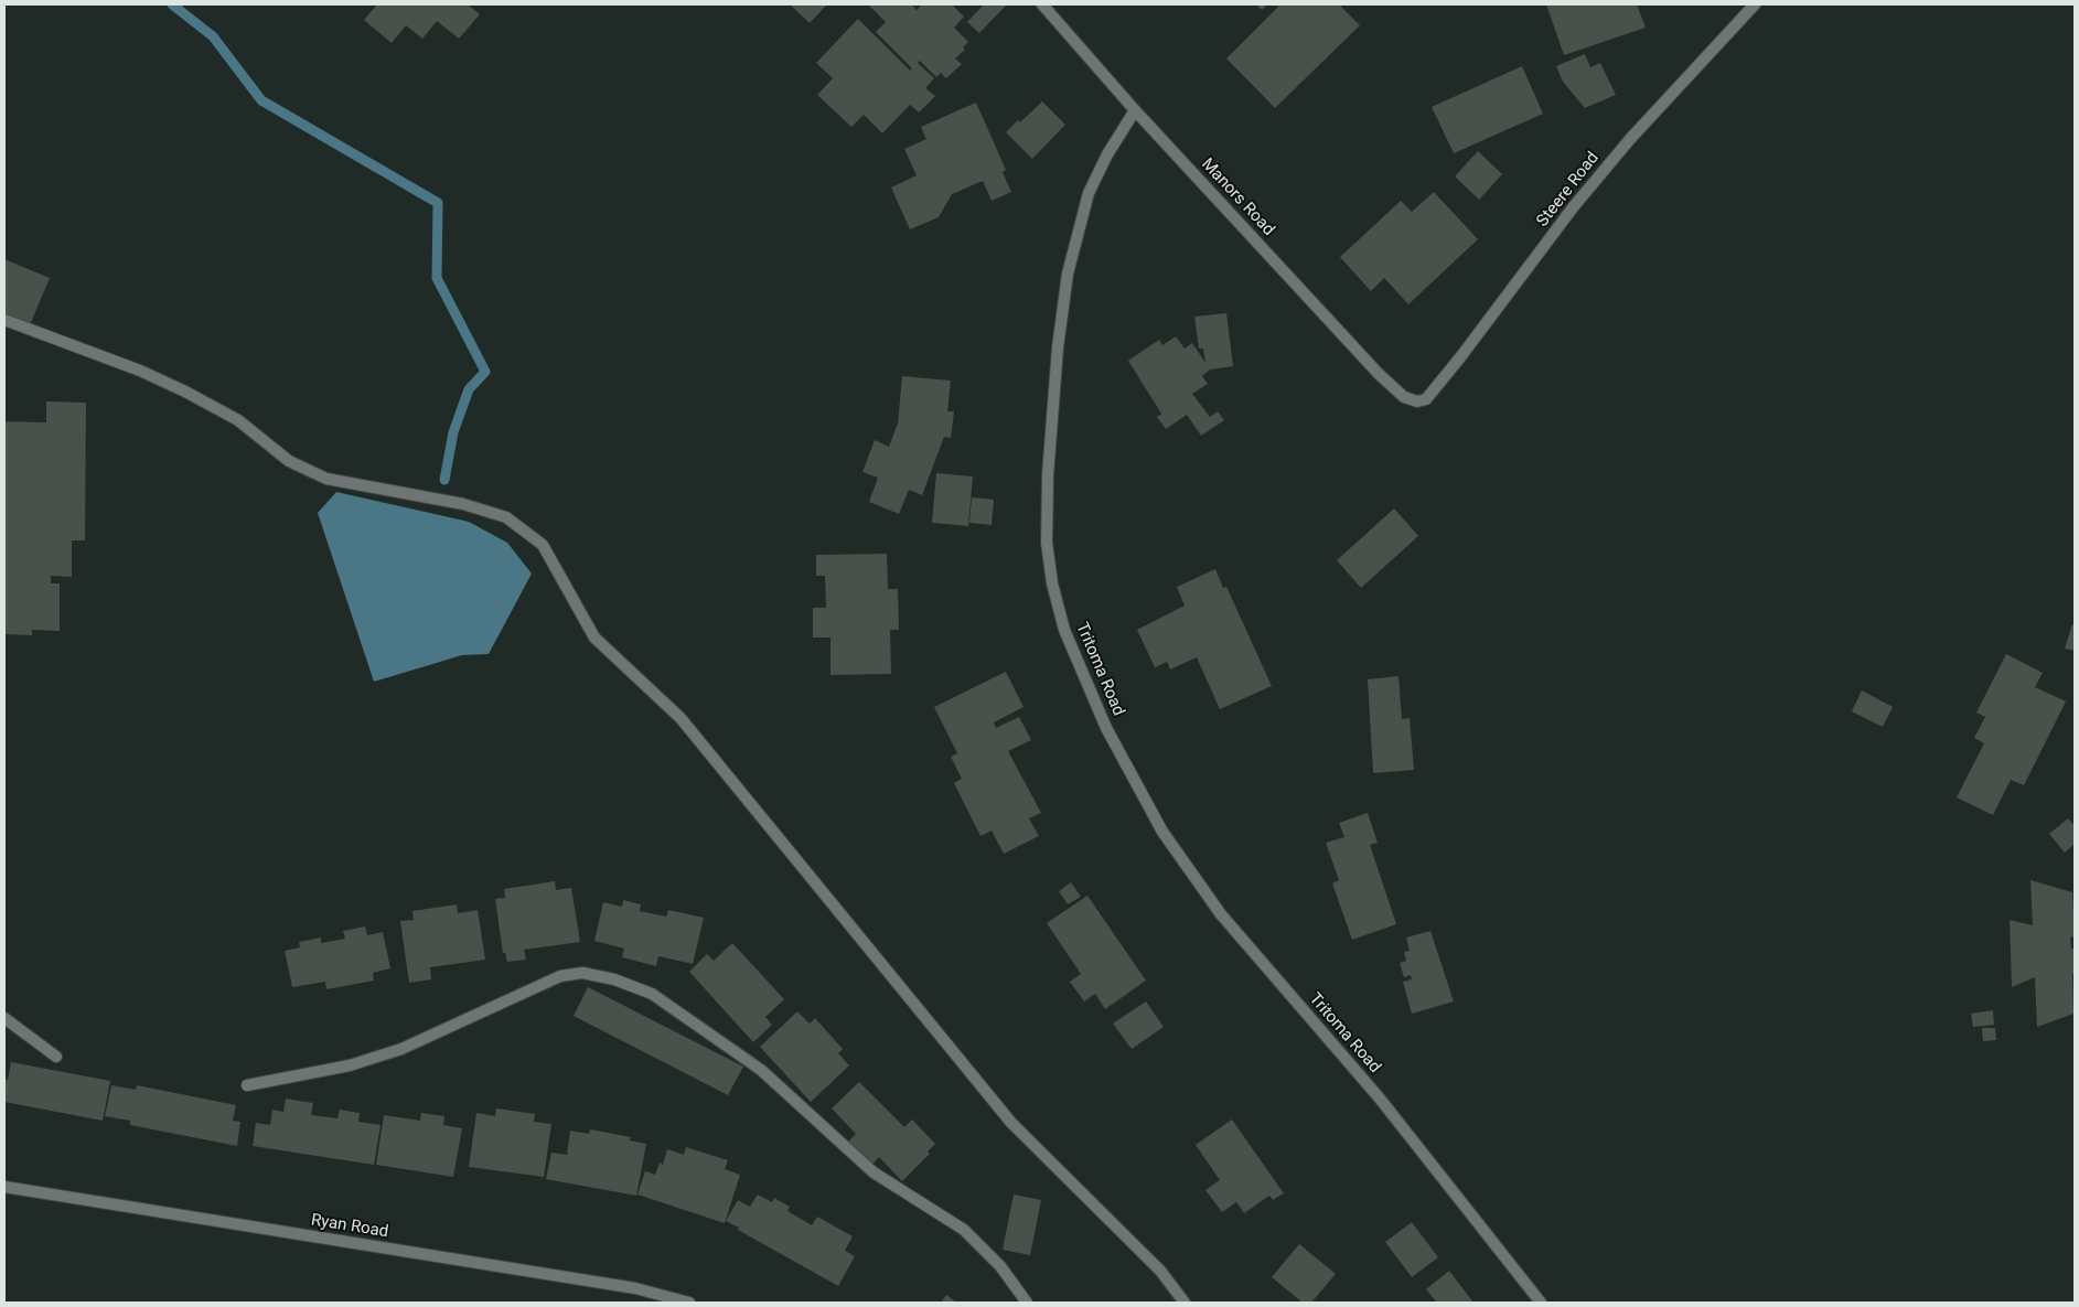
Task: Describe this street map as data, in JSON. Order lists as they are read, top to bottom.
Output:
{
  "streets": {
    "street": [
      "Steere Road",
      "Manors Road",
      "Tritoma Road",
      "Ryan Road"
    ]
  },
  "crossings": [
    ["Steere Road", "Manors Road"],
    ["Manors Road", "Tritoma Road"]
  ]
}
